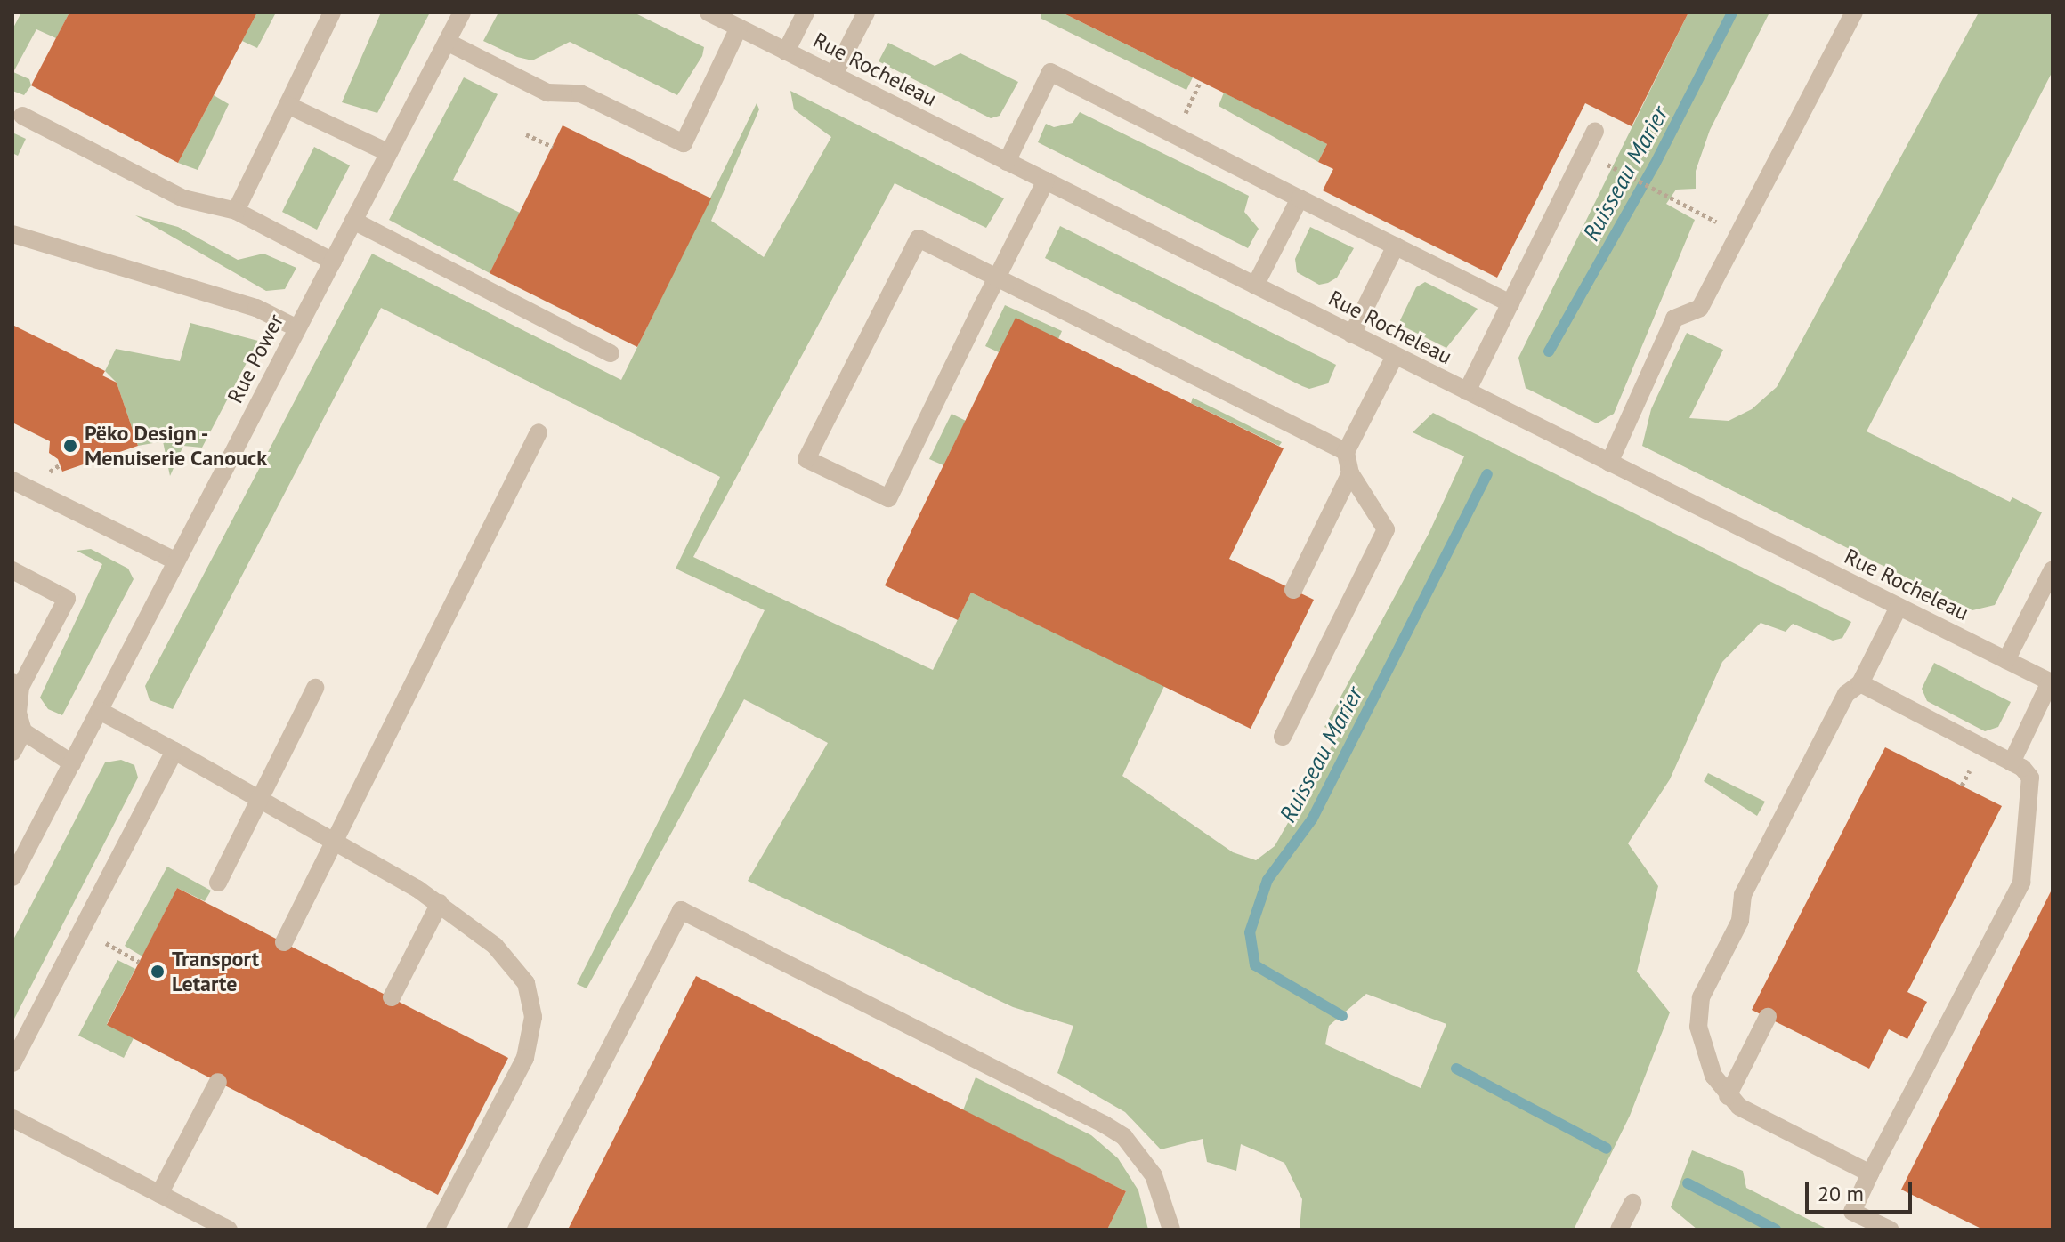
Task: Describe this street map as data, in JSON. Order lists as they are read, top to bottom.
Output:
{
  "streets": {
    "street": ["Rue Rocheleau", "Rue Power"]
  },
  "water": ["Ruisseau Marier"],
  "places": ["Pëko Design - Menuiserie Canouck", "Transport Letarte"],
  "scale_bar": "20 m"
}
